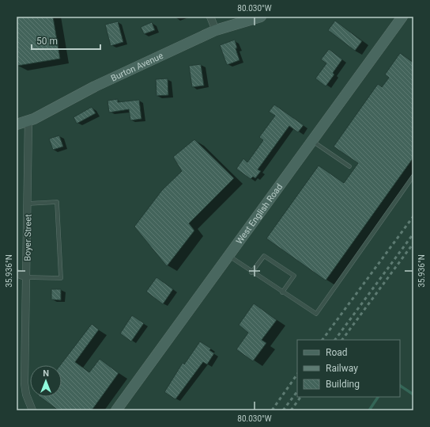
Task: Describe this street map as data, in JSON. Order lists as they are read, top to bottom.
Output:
{
  "streets": {
    "main road": ["Burton Avenue", "West English Road"],
    "street": ["Boyer Street"]
  },
  "crossings": [
    ["Burton Avenue", "Boyer Street"]
  ],
  "legend": ["Road", "Railway", "Building"],
  "scale_bar": "50 m",
  "north": "top",
  "coordinates": ["80.030°W", "35.936°N"]
}
